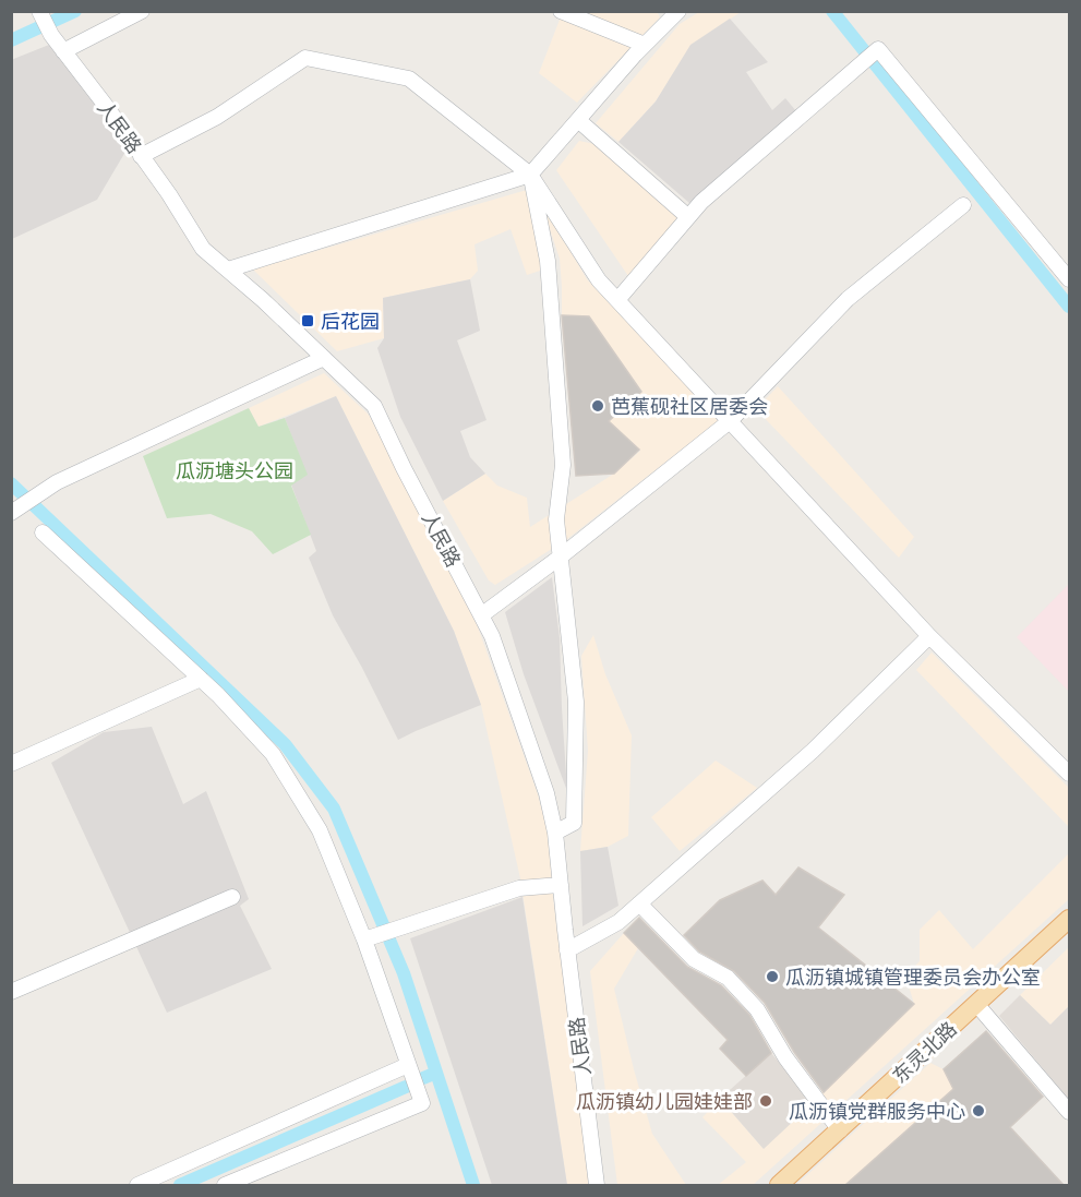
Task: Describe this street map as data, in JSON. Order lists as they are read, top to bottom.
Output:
{
  "streets": {
    "main road": ["东灵北路"],
    "street": ["人民路"]
  },
  "parks": ["瓜沥塘头公园"],
  "places": {
    "transit": ["后花园"],
    "other": [
      "芭蕉砚社区居委会",
      "瓜沥镇城镇管理委员会办公室",
      "瓜沥镇幼儿园娃娃部",
      "瓜沥镇党群服务中心"
    ]
  }
}
